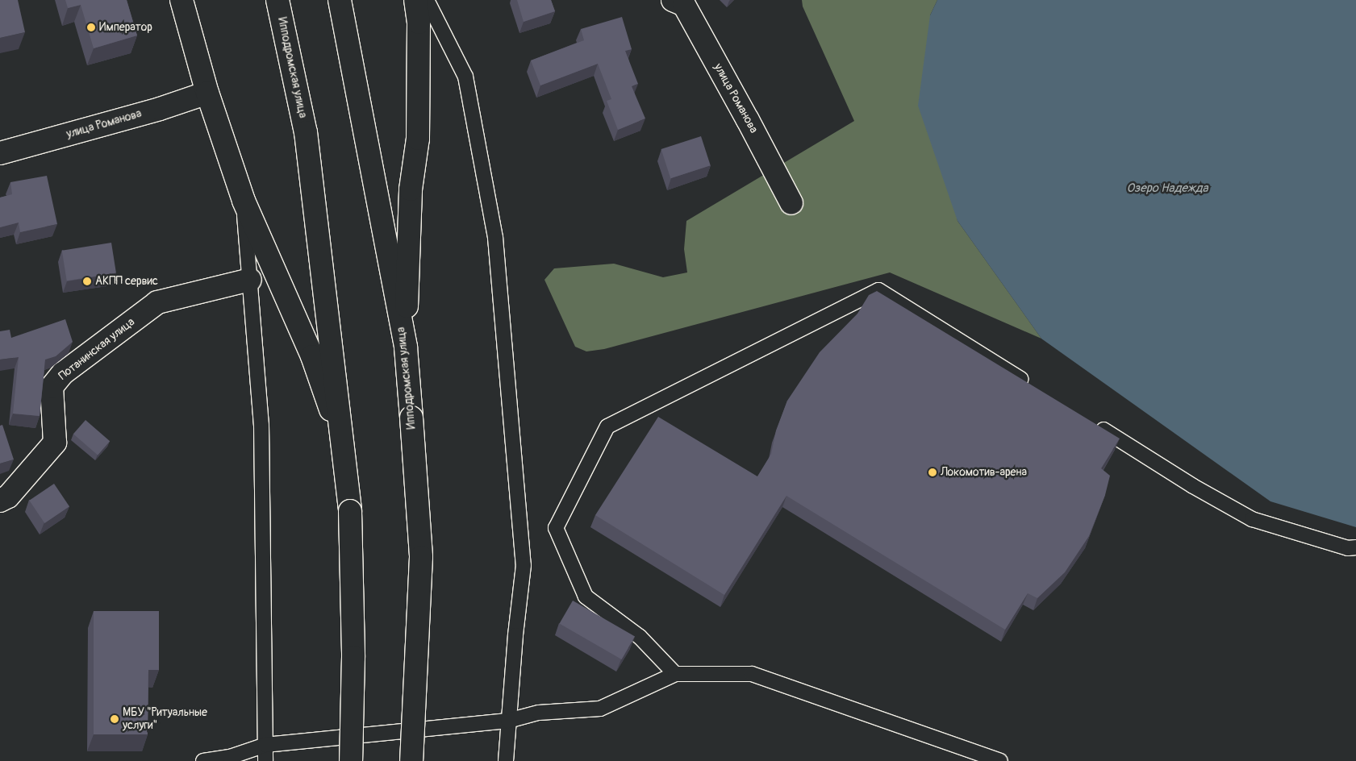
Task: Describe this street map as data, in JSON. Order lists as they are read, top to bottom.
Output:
{
  "streets": {
    "main road": ["Ипподромская улица", "улица Романова", "Потанинская улица"]
  },
  "water": ["Озеро Надежда"],
  "places": [
    "Император",
    "АКПП сервис",
    "Локомотив-арена",
    "МБУ \"Ритуальные услуги\""
  ]
}
